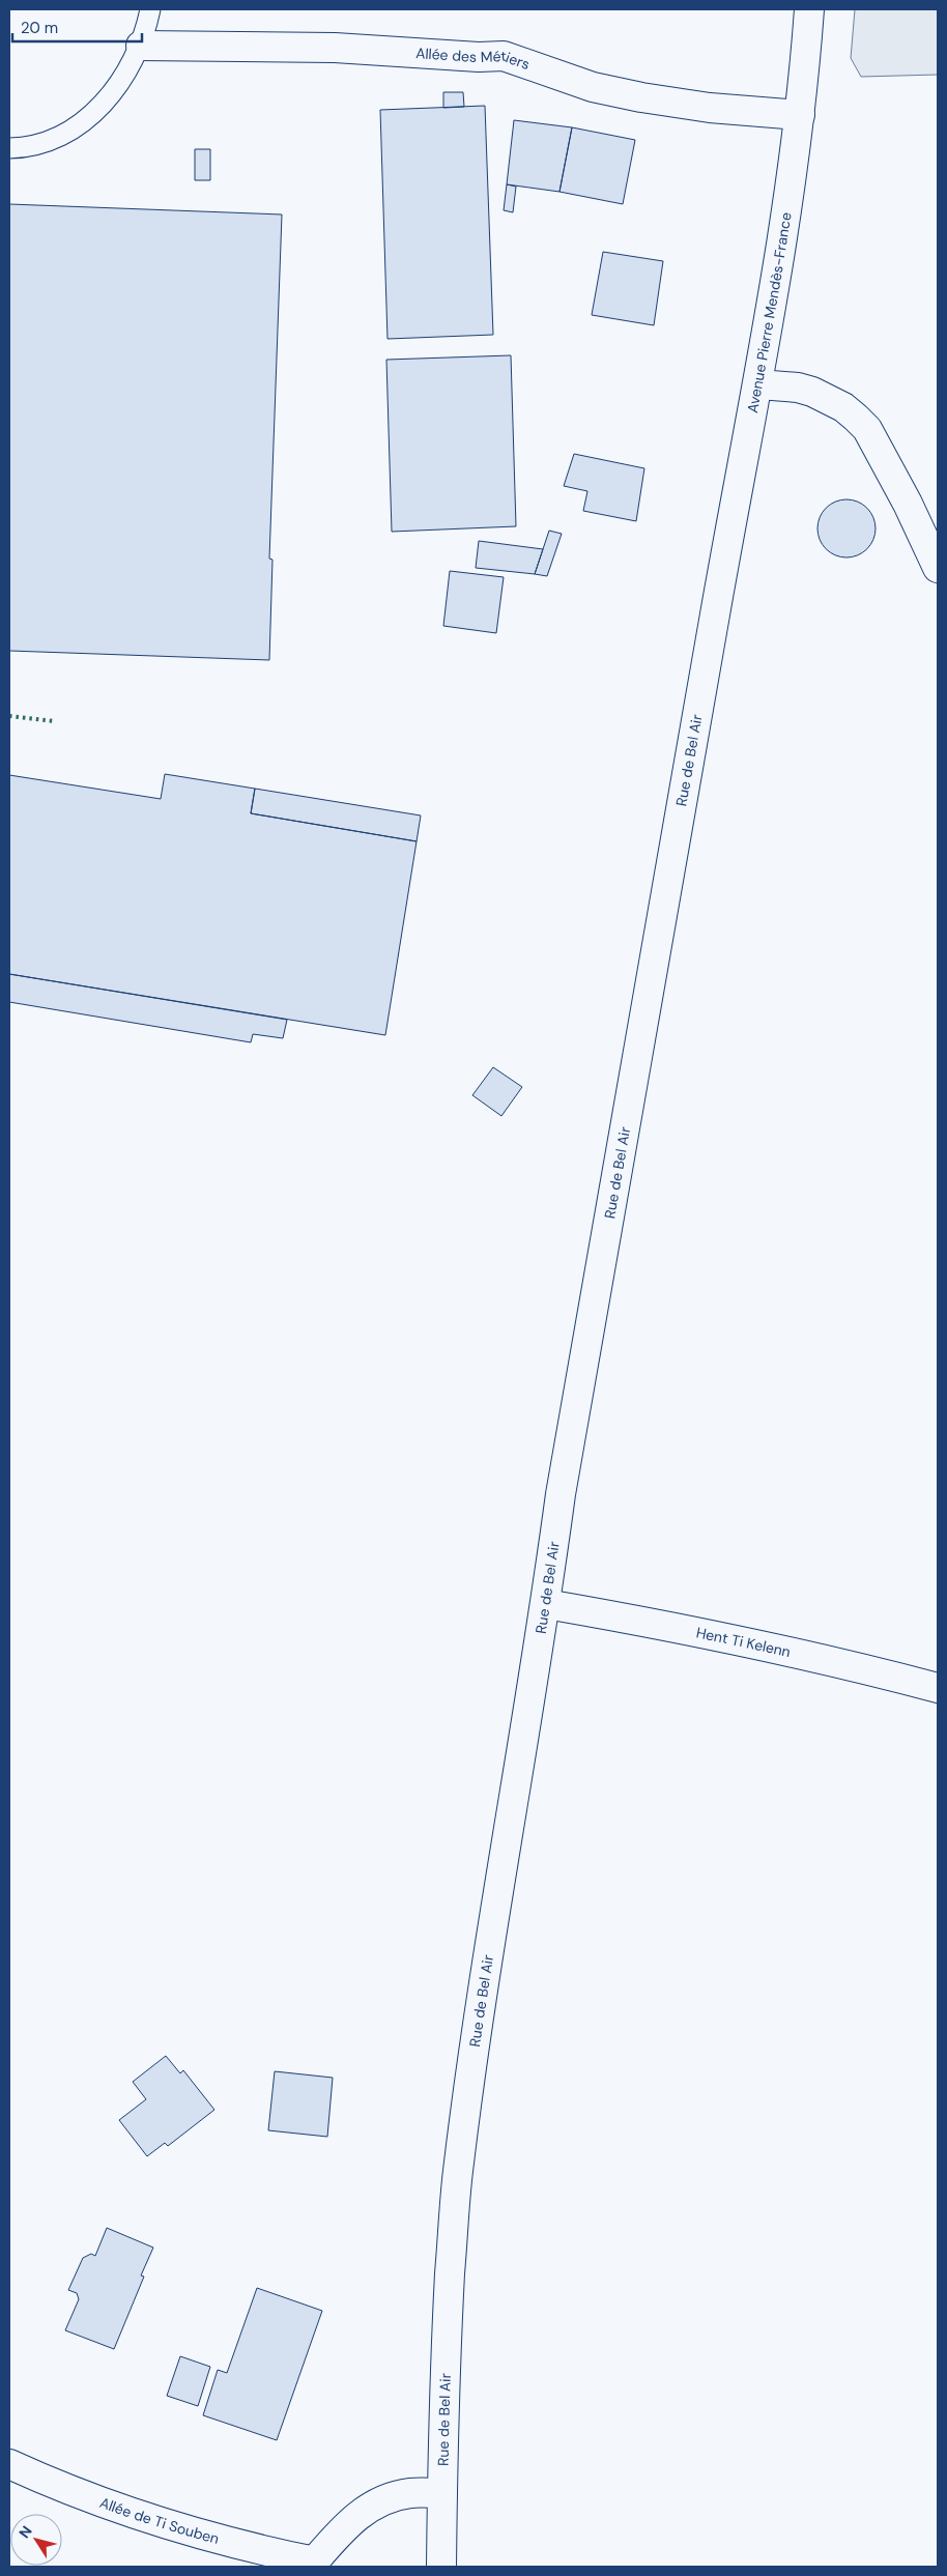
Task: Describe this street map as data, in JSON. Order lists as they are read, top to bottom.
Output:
{
  "streets": {
    "street": [
      "Allée des Métiers",
      "Avenue Pierre Mendès-France",
      "Rue de Bel Air",
      "Hent Ti Kelenn",
      "Allée de Ti Souben"
    ]
  },
  "crossings": [
    ["Allée des Métiers", "Avenue Pierre Mendès-France"],
    ["Avenue Pierre Mendès-France", "Rue de Bel Air"],
    ["Rue de Bel Air", "Hent Ti Kelenn"]
  ],
  "scale_bar": "20 m",
  "north": "top left"
}
